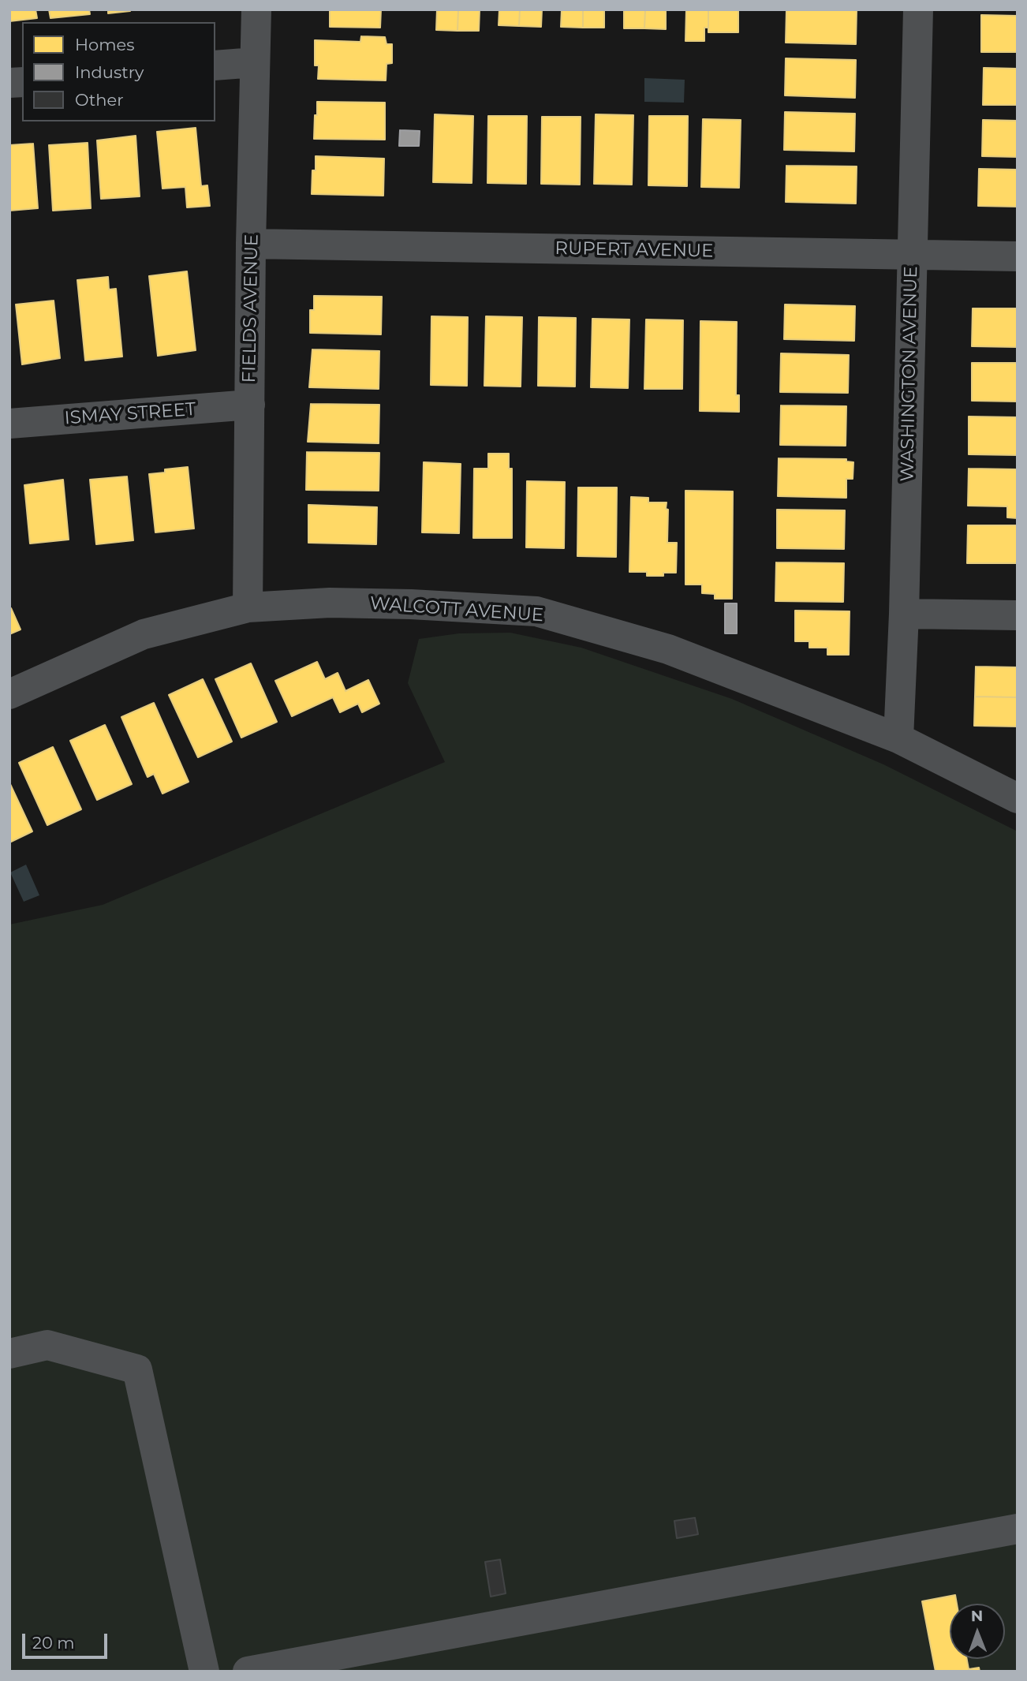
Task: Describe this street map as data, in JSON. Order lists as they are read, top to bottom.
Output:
{
  "streets": {
    "street": [
      "RUPERT AVENUE",
      "FIELDS AVENUE",
      "WASHINGTON AVENUE",
      "ISMAY STREET",
      "WALCOTT AVENUE"
    ]
  },
  "crossings": [
    ["RUPERT AVENUE", "FIELDS AVENUE"],
    ["RUPERT AVENUE", "WASHINGTON AVENUE"],
    ["FIELDS AVENUE", "ISMAY STREET"],
    ["FIELDS AVENUE", "WALCOTT AVENUE"],
    ["WASHINGTON AVENUE", "WALCOTT AVENUE"]
  ],
  "legend": ["Homes", "Industry", "Other"],
  "scale_bar": "20 m",
  "north": "top"
}
